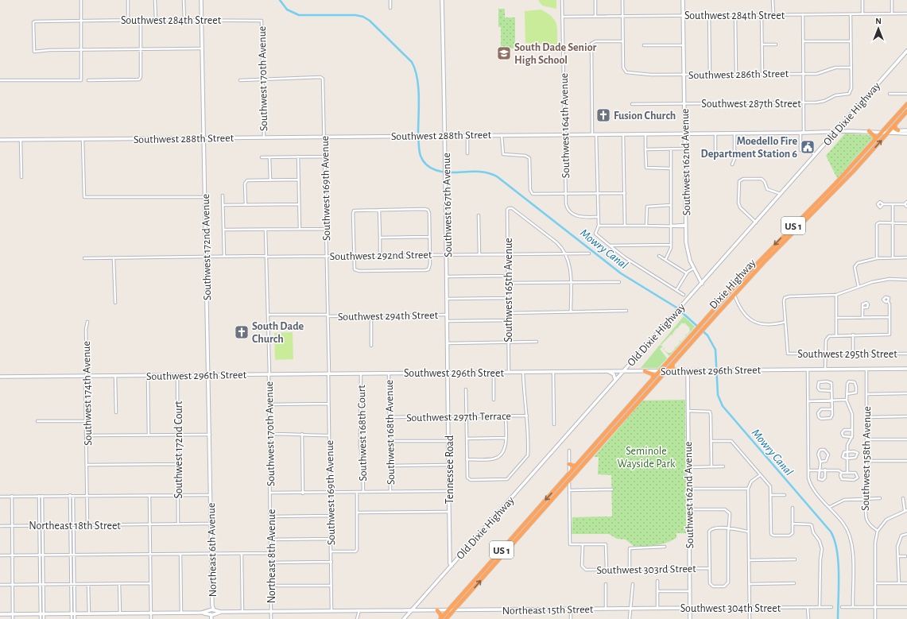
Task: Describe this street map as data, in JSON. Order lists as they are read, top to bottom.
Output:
{
  "streets": {
    "highway": ["US 1", "Dixie Highway"],
    "street": [
      "Southwest 284th Street",
      "Southwest 286th Street",
      "Southwest 170th Avenue",
      "Southwest 287th Street",
      "Old Dixie Highway",
      "Southwest 164th Avenue",
      "Southwest 288th Street",
      "Southwest 162nd Avenue",
      "Southwest 169th Avenue",
      "Southwest 167th Avenue",
      "Southwest 172nd Avenue",
      "Southwest 292nd Street",
      "Southwest 165th Avenue",
      "Southwest 294th Street",
      "Southwest 295th Street",
      "Southwest 296th Street",
      "Southwest 174th Avenue",
      "Southwest 297th Terrace",
      "Southwest 168th Avenue",
      "Southwest 168th Court",
      "Southwest 172nd Court",
      "Southwest 158th Avenue",
      "Tennessee Road",
      "Northeast 18th Street",
      "Northeast 6th Avenue",
      "Northeast 8th Avenue",
      "Southwest 303rd Street",
      "Southwest 304th Street",
      "Northeast 15th Street"
    ]
  },
  "crossings": [
    ["Southwest 284th Street", "Southwest 170th Avenue"],
    ["Southwest 284th Street", "Southwest 164th Avenue"],
    ["Southwest 284th Street", "Southwest 162nd Avenue"],
    ["Southwest 284th Street", "Southwest 172nd Avenue"],
    ["Southwest 286th Street", "Southwest 287th Street"],
    ["Southwest 286th Street", "Southwest 162nd Avenue"],
    ["Southwest 170th Avenue", "Southwest 288th Street"],
    ["Southwest 170th Avenue", "Southwest 169th Avenue"],
    ["Southwest 170th Avenue", "Southwest 292nd Street"],
    ["Southwest 170th Avenue", "Southwest 294th Street"],
    ["Southwest 170th Avenue", "Southwest 296th Street"],
    ["Southwest 170th Avenue", "Northeast 8th Avenue"],
    ["Southwest 287th Street", "Southwest 162nd Avenue"],
    ["Old Dixie Highway", "Southwest 288th Street"],
    ["Old Dixie Highway", "Southwest 162nd Avenue"],
    ["Old Dixie Highway", "Southwest 296th Street"],
    ["Old Dixie Highway", "Tennessee Road"],
    ["Old Dixie Highway", "Northeast 15th Street"],
    ["Southwest 164th Avenue", "Southwest 288th Street"],
    ["Southwest 288th Street", "Southwest 162nd Avenue"],
    ["Southwest 288th Street", "Southwest 169th Avenue"],
    ["Southwest 288th Street", "Southwest 167th Avenue"],
    ["Southwest 288th Street", "Southwest 172nd Avenue"],
    ["Southwest 288th Street", "Dixie Highway"],
    ["Southwest 162nd Avenue", "Southwest 296th Street"],
    ["Southwest 162nd Avenue", "Southwest 303rd Street"],
    ["Southwest 162nd Avenue", "Southwest 304th Street"],
    ["Southwest 169th Avenue", "Southwest 292nd Street"],
    ["Southwest 169th Avenue", "Southwest 294th Street"],
    ["Southwest 169th Avenue", "Southwest 296th Street"],
    ["Southwest 169th Avenue", "Southwest 168th Court"],
    ["Southwest 169th Avenue", "Northeast 15th Street"],
    ["Southwest 167th Avenue", "Southwest 292nd Street"],
    ["Southwest 167th Avenue", "Southwest 294th Street"],
    ["Southwest 167th Avenue", "Southwest 296th Street"],
    ["Southwest 167th Avenue", "Tennessee Road"],
    ["US 1", "Dixie Highway"],
    ["US 1", "Northeast 15th Street"],
    ["Southwest 172nd Avenue", "Southwest 292nd Street"],
    ["Southwest 172nd Avenue", "Southwest 296th Street"],
    ["Southwest 172nd Avenue", "Northeast 6th Avenue"],
    ["Southwest 292nd Street", "Southwest 165th Avenue"],
    ["Dixie Highway", "Southwest 296th Street"],
    ["Southwest 165th Avenue", "Southwest 296th Street"],
    ["Southwest 296th Street", "Southwest 174th Avenue"],
    ["Southwest 296th Street", "Southwest 168th Avenue"],
    ["Southwest 296th Street", "Southwest 168th Court"],
    ["Southwest 296th Street", "Southwest 172nd Court"],
    ["Southwest 296th Street", "Southwest 158th Avenue"],
    ["Southwest 296th Street", "Tennessee Road"],
    ["Southwest 174th Avenue", "Northeast 18th Street"],
    ["Southwest 297th Terrace", "Southwest 168th Avenue"],
    ["Southwest 297th Terrace", "Tennessee Road"],
    ["Southwest 172nd Court", "Northeast 18th Street"],
    ["Northeast 18th Street", "Northeast 6th Avenue"],
    ["Southwest 304th Street", "Northeast 15th Street"]
  ],
  "water": ["Mowry Canal"],
  "parks": ["Seminole Wayside Park"],
  "places": {
    "school or university": ["South Dade Senior High School"],
    "church": ["Fusion Church", "South Dade Church"],
    "public building": ["Moedello Fire Department Station 6"]
  },
  "north": "top"
}
